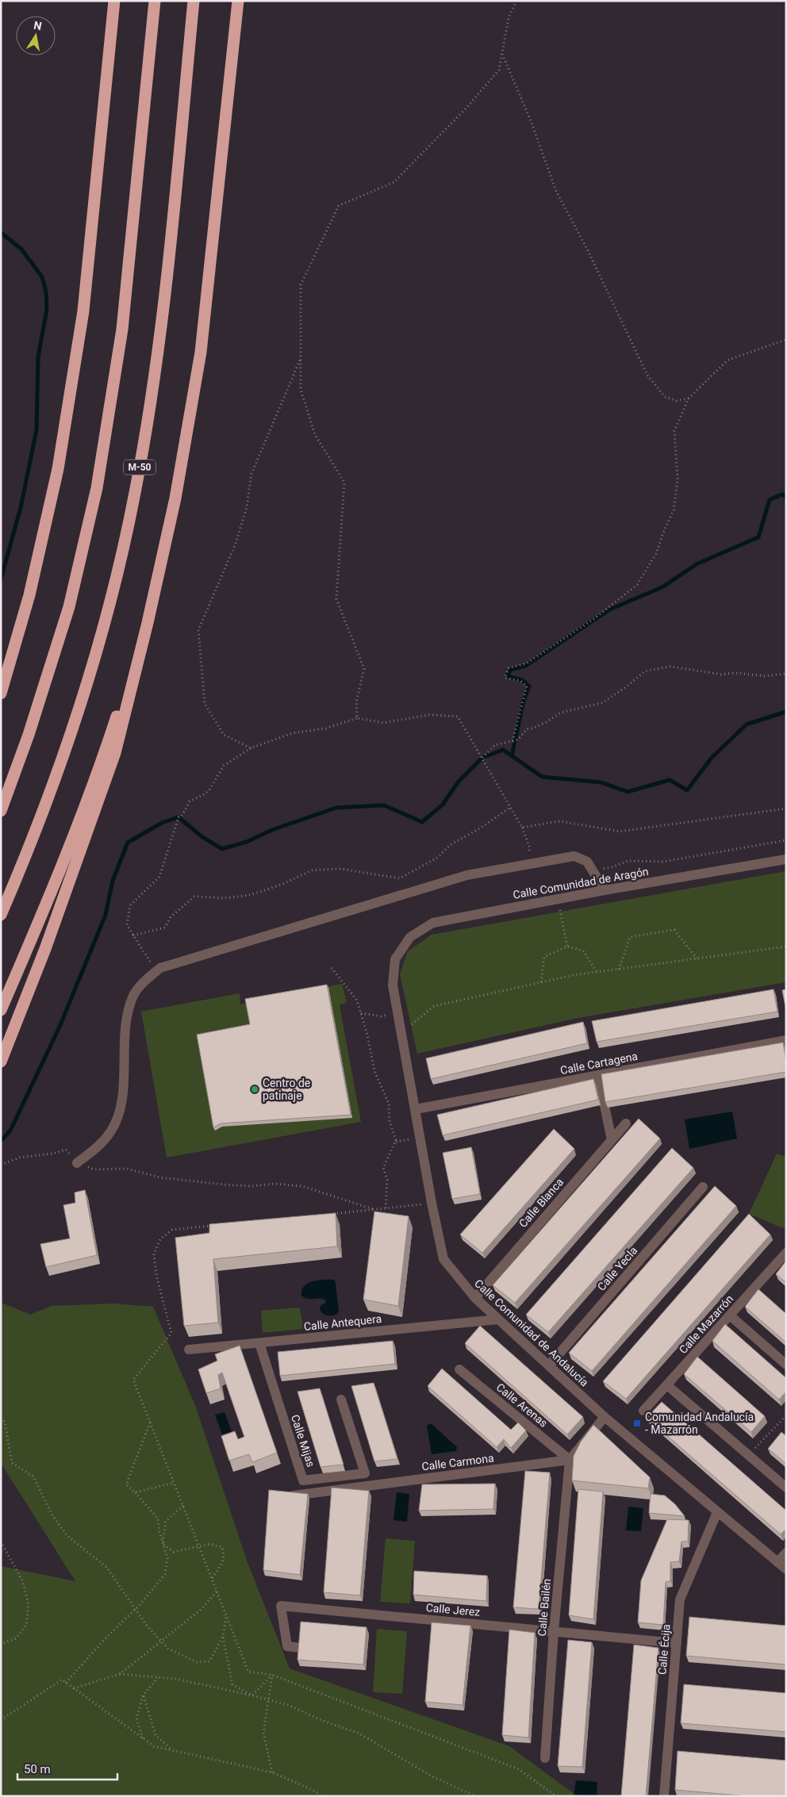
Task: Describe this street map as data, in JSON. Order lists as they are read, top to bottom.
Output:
{
  "streets": {
    "highway": ["M-50"],
    "street": [
      "Calle Comunidad de Aragón",
      "Calle Cartagena",
      "Calle Blanca",
      "Calle Yecla",
      "Calle Antequera",
      "Calle Mazarrón",
      "Calle Comunidad de Andalucía",
      "Calle Arenas",
      "Calle Mijas",
      "Calle Carmona",
      "Calle Bailén",
      "Calle Jerez",
      "Calle Écija"
    ]
  },
  "crossings": [
    ["Calle Comunidad de Aragón", "Calle Comunidad de Andalucía"],
    ["Calle Cartagena", "Calle Comunidad de Andalucía"],
    ["Calle Blanca", "Calle Comunidad de Andalucía"],
    ["Calle Yecla", "Calle Comunidad de Andalucía"],
    ["Calle Antequera", "Calle Comunidad de Andalucía"],
    ["Calle Antequera", "Calle Mijas"],
    ["Calle Comunidad de Andalucía", "Calle Écija"],
    ["Calle Arenas", "Calle Carmona"],
    ["Calle Arenas", "Calle Bailén"],
    ["Calle Carmona", "Calle Bailén"],
    ["Calle Bailén", "Calle Jerez"],
    ["Calle Jerez", "Calle Écija"]
  ],
  "places": {
    "other": ["Centro de patinaje"],
    "transit": ["Comunidad Andalucía - Mazarrón"]
  },
  "scale_bar": "50 m",
  "north": "top"
}
